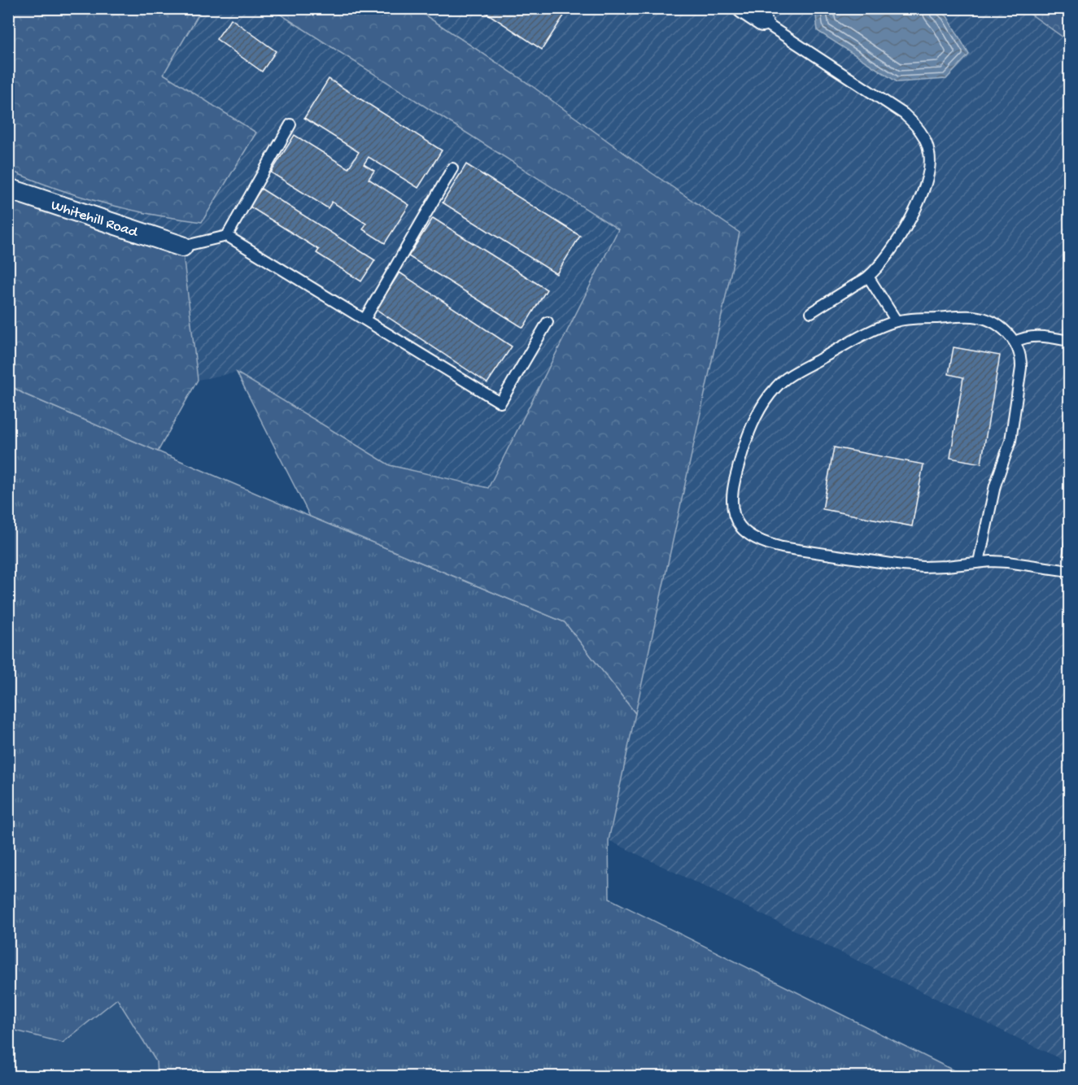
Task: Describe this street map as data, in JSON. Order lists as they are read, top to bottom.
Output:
{
  "streets": {
    "street": ["Whitehill Road"]
  }
}
